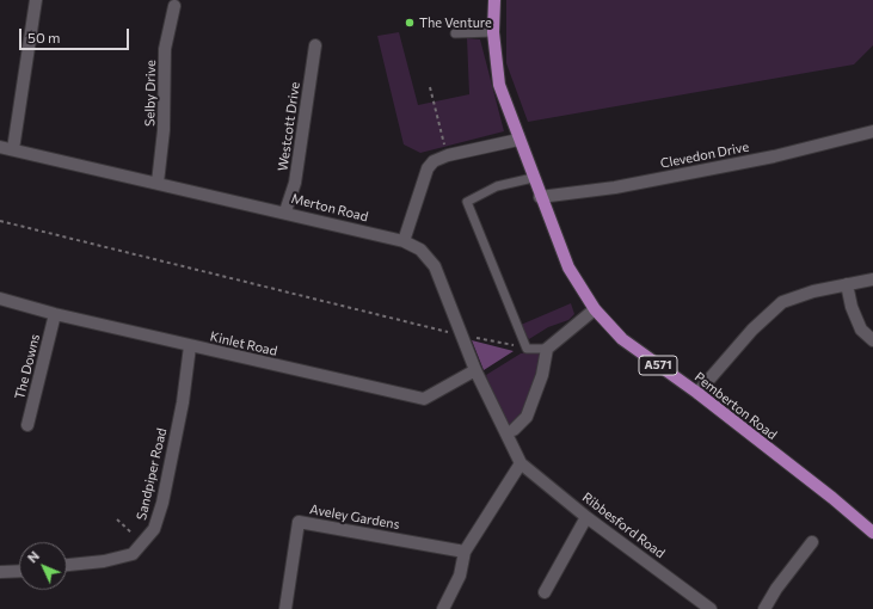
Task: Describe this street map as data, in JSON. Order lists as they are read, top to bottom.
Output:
{
  "streets": {
    "main road": ["A571", "Pemberton Road"],
    "street": [
      "Selby Drive",
      "Westcott Drive",
      "Clevedon Drive",
      "Merton Road",
      "Kinlet Road",
      "The Downs",
      "Sandpiper Road",
      "Aveley Gardens",
      "Ribbesford Road"
    ]
  },
  "crossings": [
    ["Selby Drive", "Merton Road"],
    ["Westcott Drive", "Merton Road"],
    ["Clevedon Drive", "Pemberton Road"],
    ["Merton Road", "Kinlet Road"],
    ["Merton Road", "Ribbesford Road"],
    ["Kinlet Road", "The Downs"],
    ["Kinlet Road", "Sandpiper Road"],
    ["A571", "Pemberton Road"]
  ],
  "places": ["The Venture"],
  "scale_bar": "50 m",
  "north": "top left"
}
